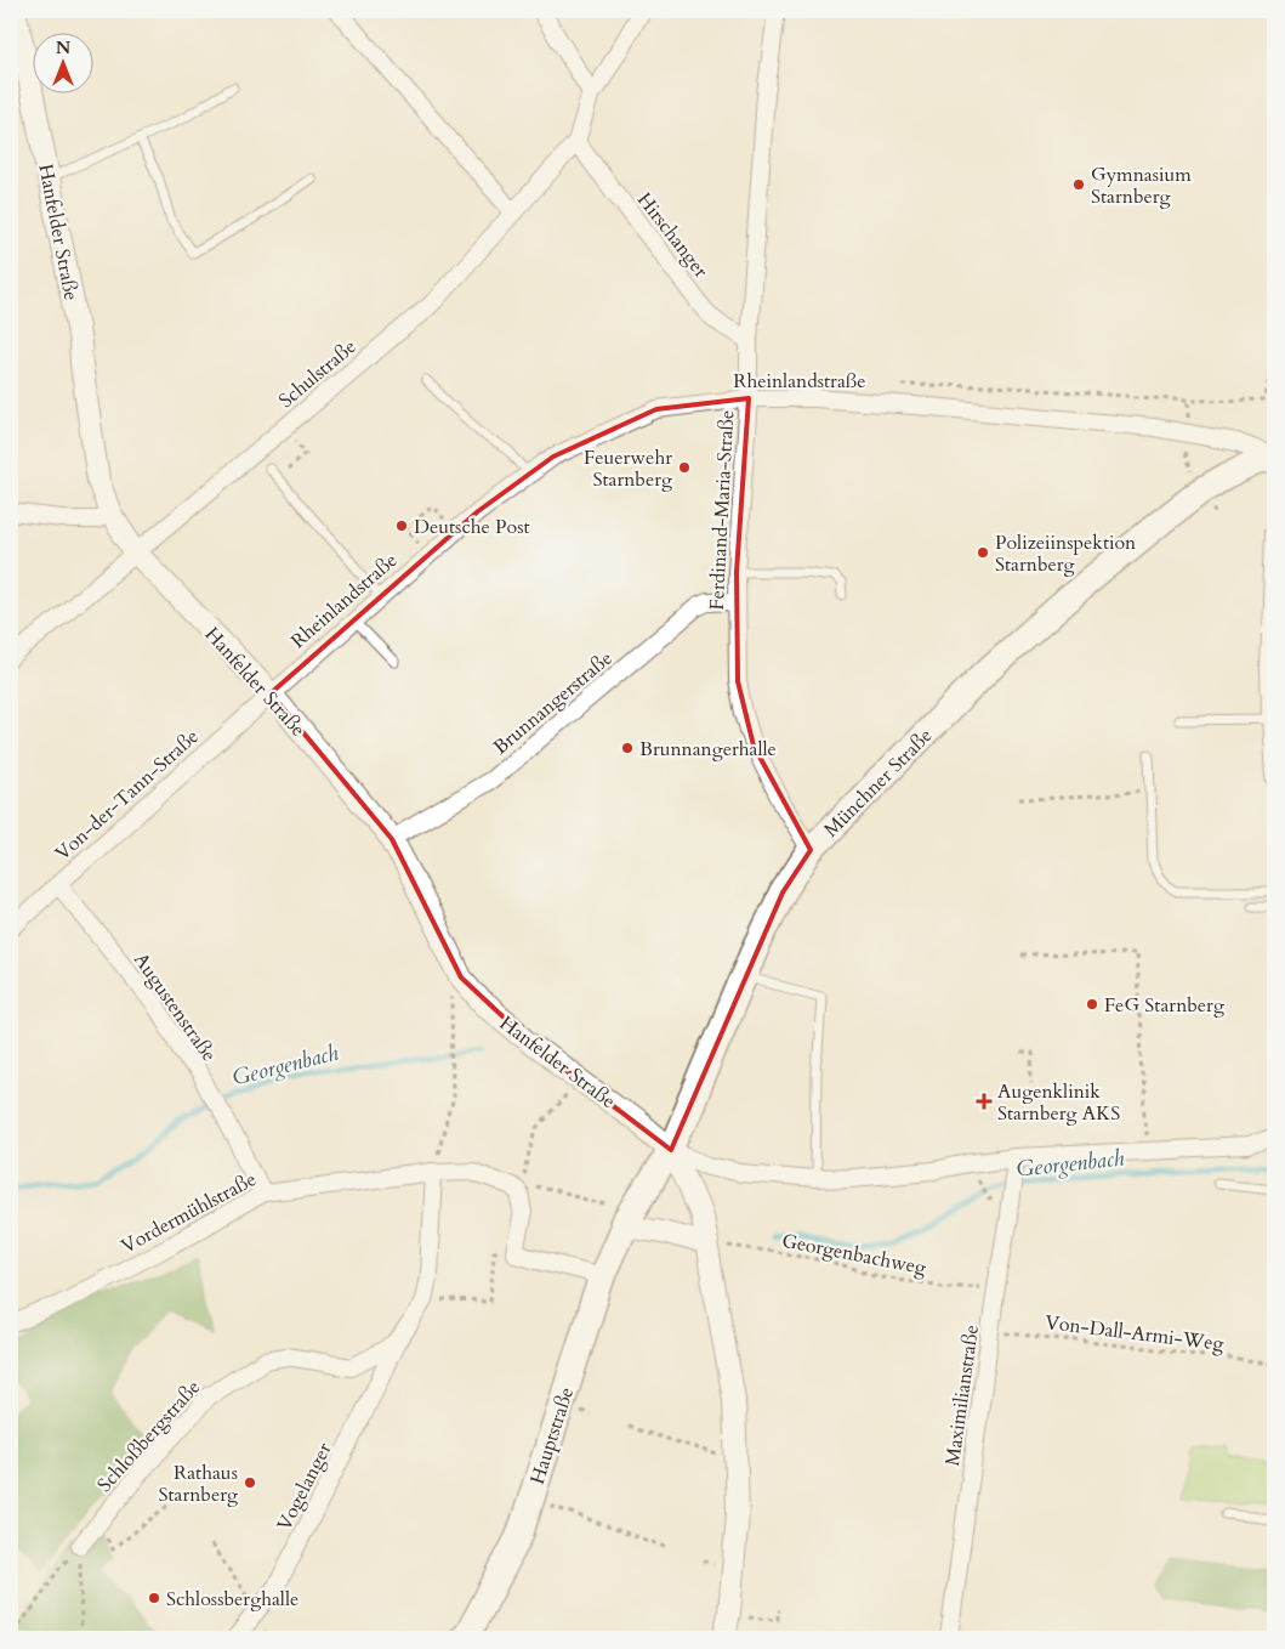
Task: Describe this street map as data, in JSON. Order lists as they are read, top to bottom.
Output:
{
  "streets": {
    "main road": ["Münchner Straße", "Hauptstraße"],
    "street": [
      "Hanfelder Straße",
      "Hirschanger",
      "Schulstraße",
      "Rheinlandstraße",
      "Ferdinand-Maria-Straße",
      "Brunnangerstraße",
      "Von-der-Tann-Straße",
      "Augustenstraße",
      "Vordermühlstraße",
      "Maximilianstraße",
      "Schloßbergstraße",
      "Vogelanger"
    ],
    "path": ["Georgenbachweg", "Von-Dall-Armi-Weg"]
  },
  "crossings": [
    ["Hanfelder Straße", "Schulstraße"],
    ["Hanfelder Straße", "Rheinlandstraße"],
    ["Hanfelder Straße", "Brunnangerstraße"],
    ["Hanfelder Straße", "Münchner Straße"],
    ["Hanfelder Straße", "Von-der-Tann-Straße"],
    ["Hanfelder Straße", "Georgenbachweg"],
    ["Hirschanger", "Schulstraße"],
    ["Hirschanger", "Ferdinand-Maria-Straße"],
    ["Rheinlandstraße", "Ferdinand-Maria-Straße"],
    ["Rheinlandstraße", "Münchner Straße"],
    ["Rheinlandstraße", "Von-der-Tann-Straße"],
    ["Ferdinand-Maria-Straße", "Brunnangerstraße"],
    ["Ferdinand-Maria-Straße", "Münchner Straße"],
    ["Münchner Straße", "Hauptstraße"],
    ["Von-der-Tann-Straße", "Augustenstraße"],
    ["Augustenstraße", "Vordermühlstraße"],
    ["Vordermühlstraße", "Schloßbergstraße"],
    ["Georgenbachweg", "Maximilianstraße"],
    ["Von-Dall-Armi-Weg", "Maximilianstraße"],
    ["Schloßbergstraße", "Vogelanger"]
  ],
  "water": ["Georgenbach"],
  "places": {
    "other": [
      "Gymnasium Starnberg",
      "Feuerwehr Starnberg",
      "Deutsche Post",
      "Polizeiinspektion Starnberg",
      "Brunnangerhalle",
      "FeG Starnberg",
      "Rathaus Starnberg",
      "Schlossberghalle"
    ],
    "health": ["Augenklinik Starnberg AKS"]
  },
  "north": "top"
}
